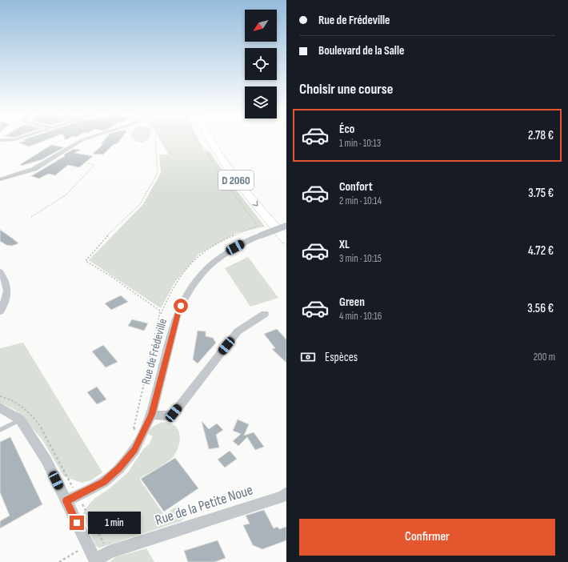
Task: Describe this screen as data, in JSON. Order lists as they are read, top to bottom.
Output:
{
  "streets": {
    "highway": ["D 2060"],
    "street": ["Rue de Frédeville", "Rue de la Petite Noue"]
  },
  "crossings": [
    ["D 2060", "Rue de Frédeville"]
  ],
  "north": "bottom left",
  "page": {
    "banner": ["Rue de Frédeville", "Boulevard de la Salle"],
    "heading": "Choisir une course",
    "list": [
      {
        "name": "Éco",
        "note": "1 min · 10:13",
        "value": "2.78 €"
      },
      {
        "name": "Confort",
        "note": "2 min · 10:14",
        "value": "3.75 €"
      },
      {
        "name": "XL",
        "note": "3 min · 10:15",
        "value": "4.72 €"
      },
      {
        "name": "Green",
        "note": "4 min · 10:16",
        "value": "3.56 €"
      }
    ],
    "pay": ["Espèces", "200 m"],
    "bubble": "1 min",
    "buttons": "Confirmer"
  }
}
